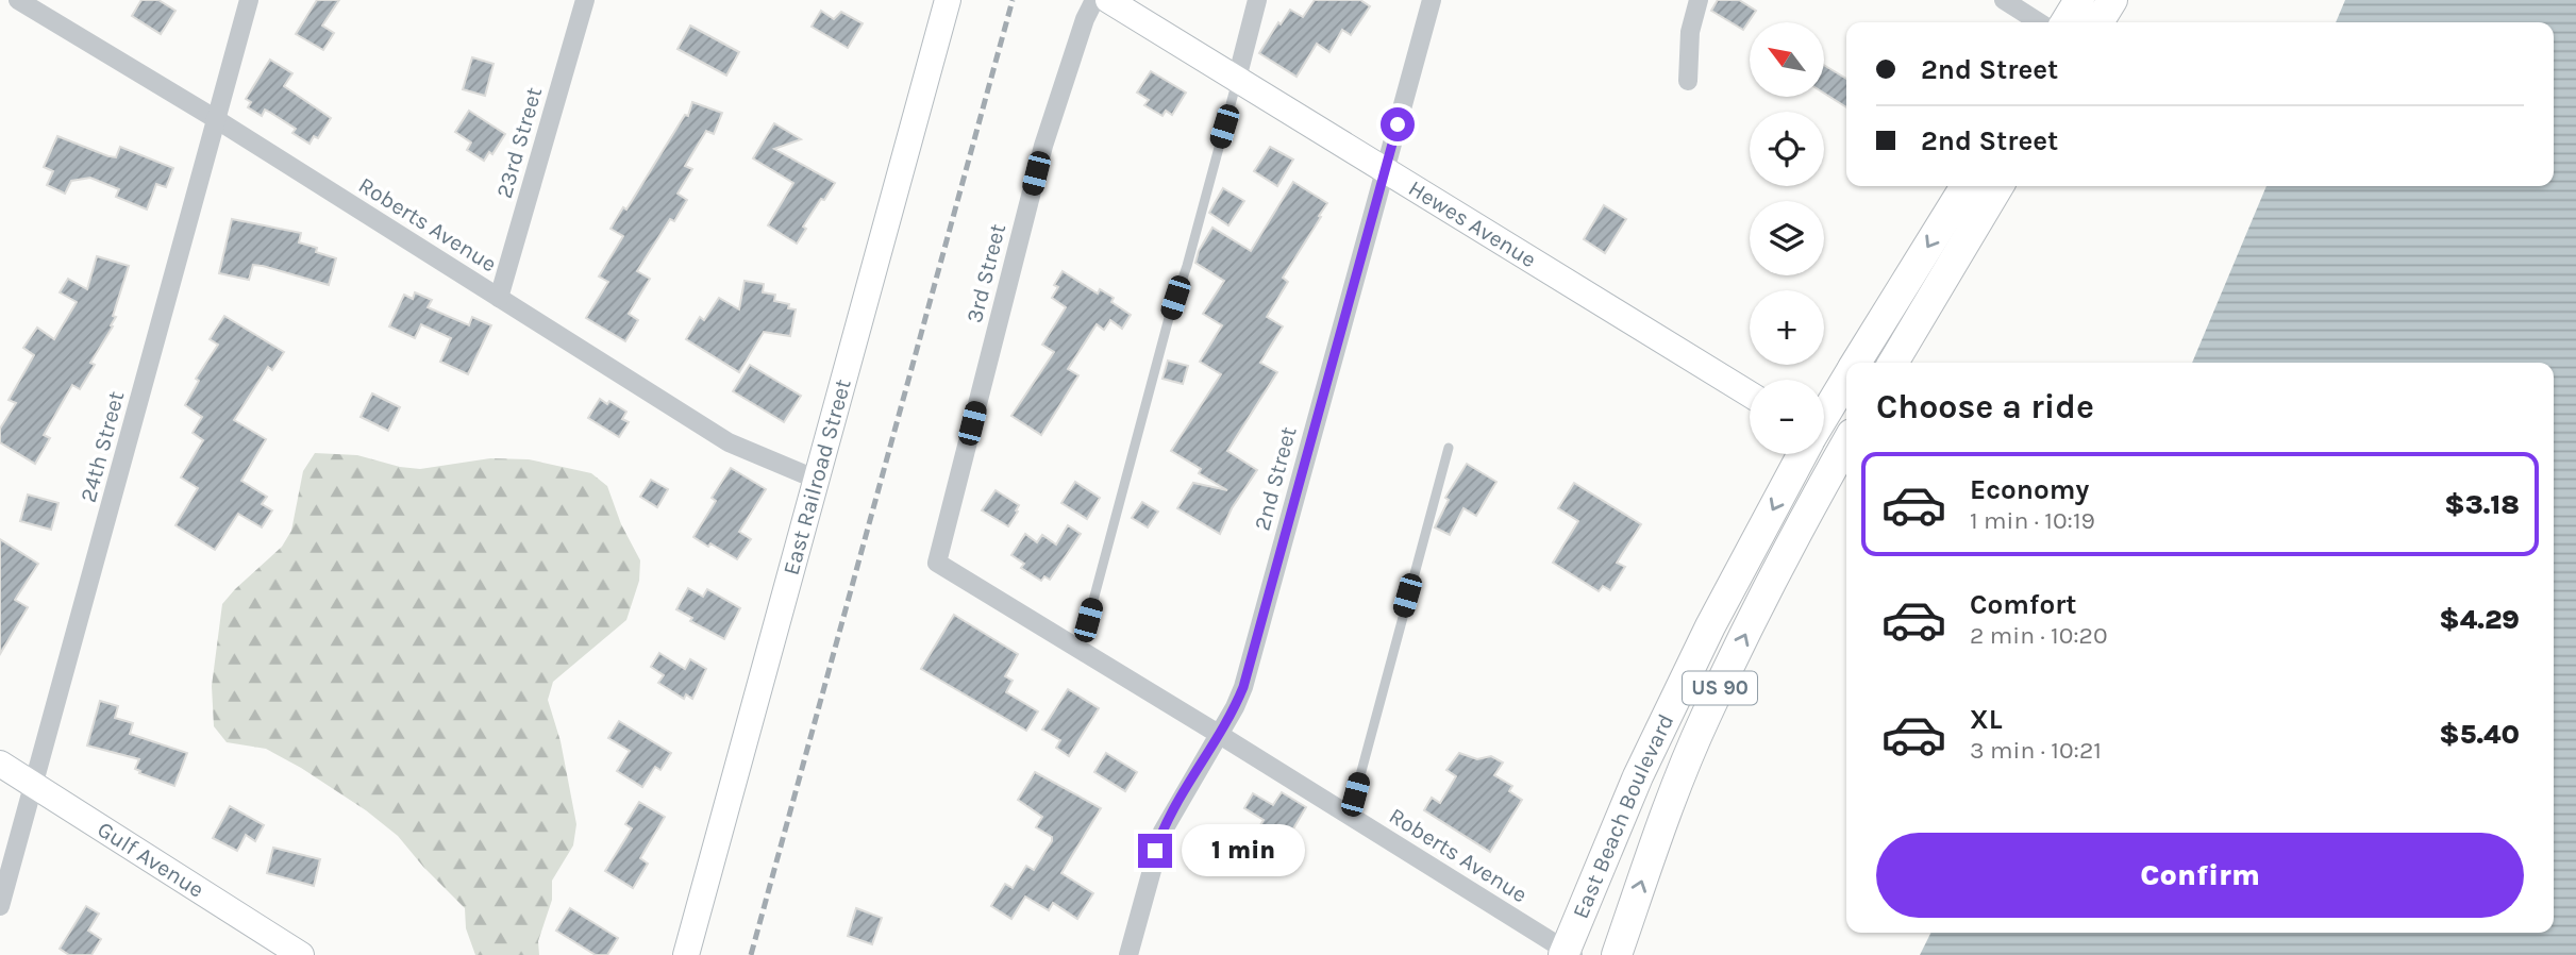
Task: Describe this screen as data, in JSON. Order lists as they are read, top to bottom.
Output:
{
  "streets": {
    "main road": ["US 90", "East Beach Boulevard"],
    "street": [
      "23rd Street",
      "Roberts Avenue",
      "Hewes Avenue",
      "3rd Street",
      "24th Street",
      "East Railroad Street",
      "2nd Street",
      "Gulf Avenue"
    ]
  },
  "crossings": [
    ["23rd Street", "Roberts Avenue"],
    ["Roberts Avenue", "3rd Street"],
    ["Roberts Avenue", "24th Street"],
    ["Roberts Avenue", "East Railroad Street"],
    ["Roberts Avenue", "2nd Street"],
    ["Roberts Avenue", "East Beach Boulevard"],
    ["Hewes Avenue", "2nd Street"],
    ["24th Street", "Gulf Avenue"]
  ],
  "north": "top left",
  "page": {
    "map_buttons": ["+", "−"],
    "banner": ["2nd Street", "2nd Street"],
    "heading": "Choose a ride",
    "list": [
      {
        "name": "Economy",
        "note": "1 min · 10:19",
        "value": "$3.18"
      },
      {
        "name": "Comfort",
        "note": "2 min · 10:20",
        "value": "$4.29"
      },
      {
        "name": "XL",
        "note": "3 min · 10:21",
        "value": "$5.40"
      }
    ],
    "buttons": "Confirm",
    "bubble": "1 min"
  }
}
